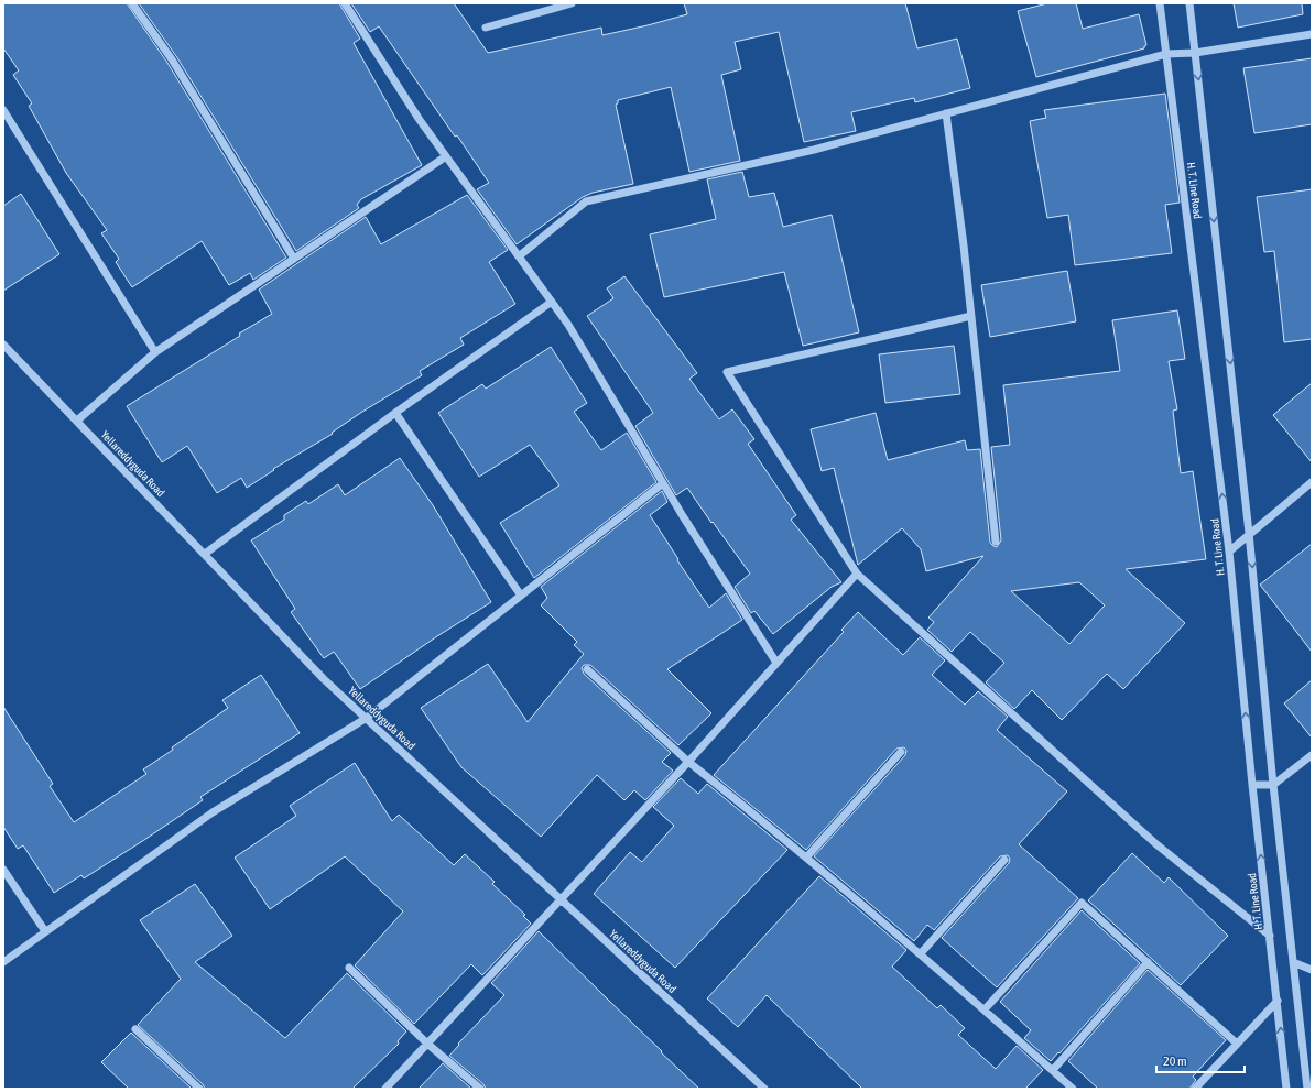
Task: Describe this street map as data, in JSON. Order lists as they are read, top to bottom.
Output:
{
  "streets": {
    "street": ["H. T. Line Road", "Yellareddyguda Road"]
  },
  "scale_bar": "20 m"
}
